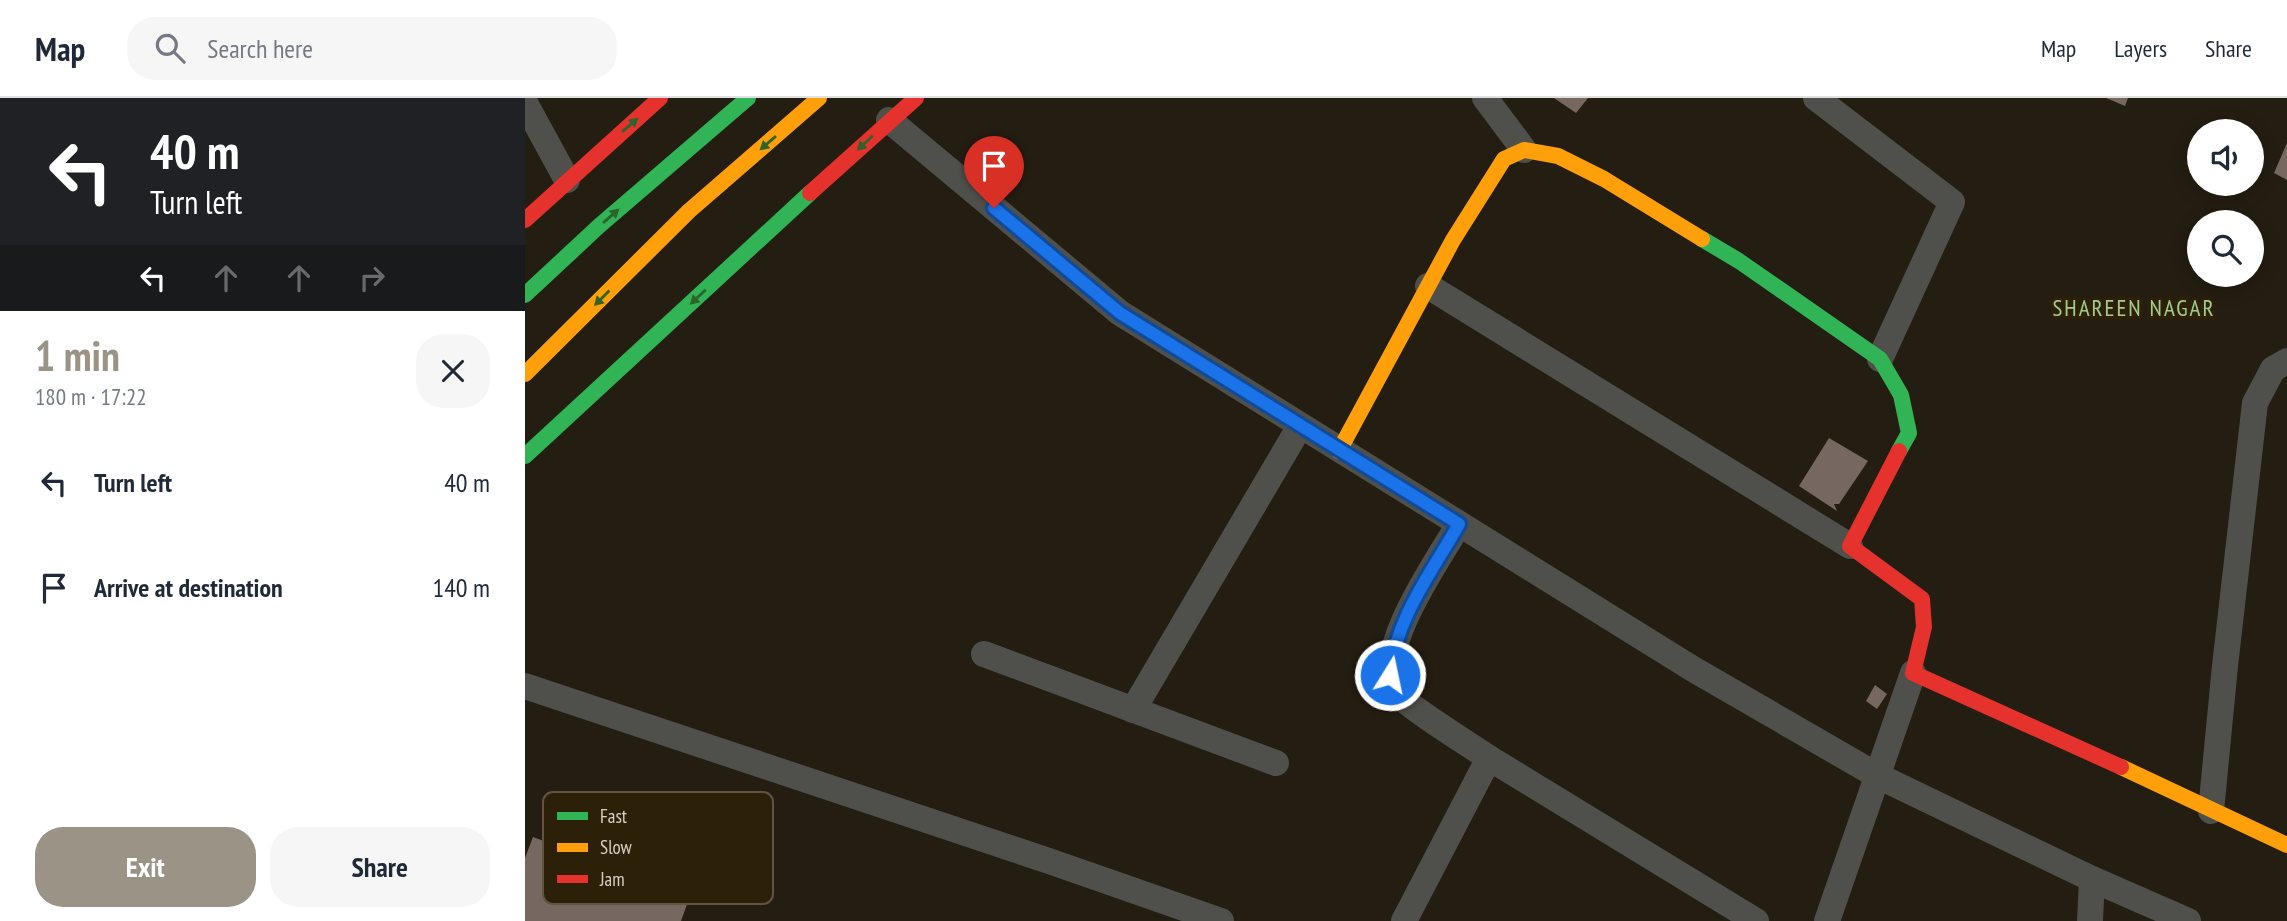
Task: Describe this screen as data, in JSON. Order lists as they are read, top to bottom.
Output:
{
  "districts": ["SHAREEN NAGAR"],
  "legend": ["Fast", "Slow", "Jam"],
  "page": {
    "header": "Map",
    "search": "Search here",
    "nav": ["Map", "Layers", "Share"],
    "turn": ["40 m", "Turn left"],
    "heading": ["1 min", "180 m · 17:22"],
    "list": [
      {
        "name": "Turn left",
        "value": "40 m"
      },
      {
        "name": "Arrive at destination",
        "value": "140 m"
      }
    ],
    "buttons": ["Exit", "Share"]
  }
}
